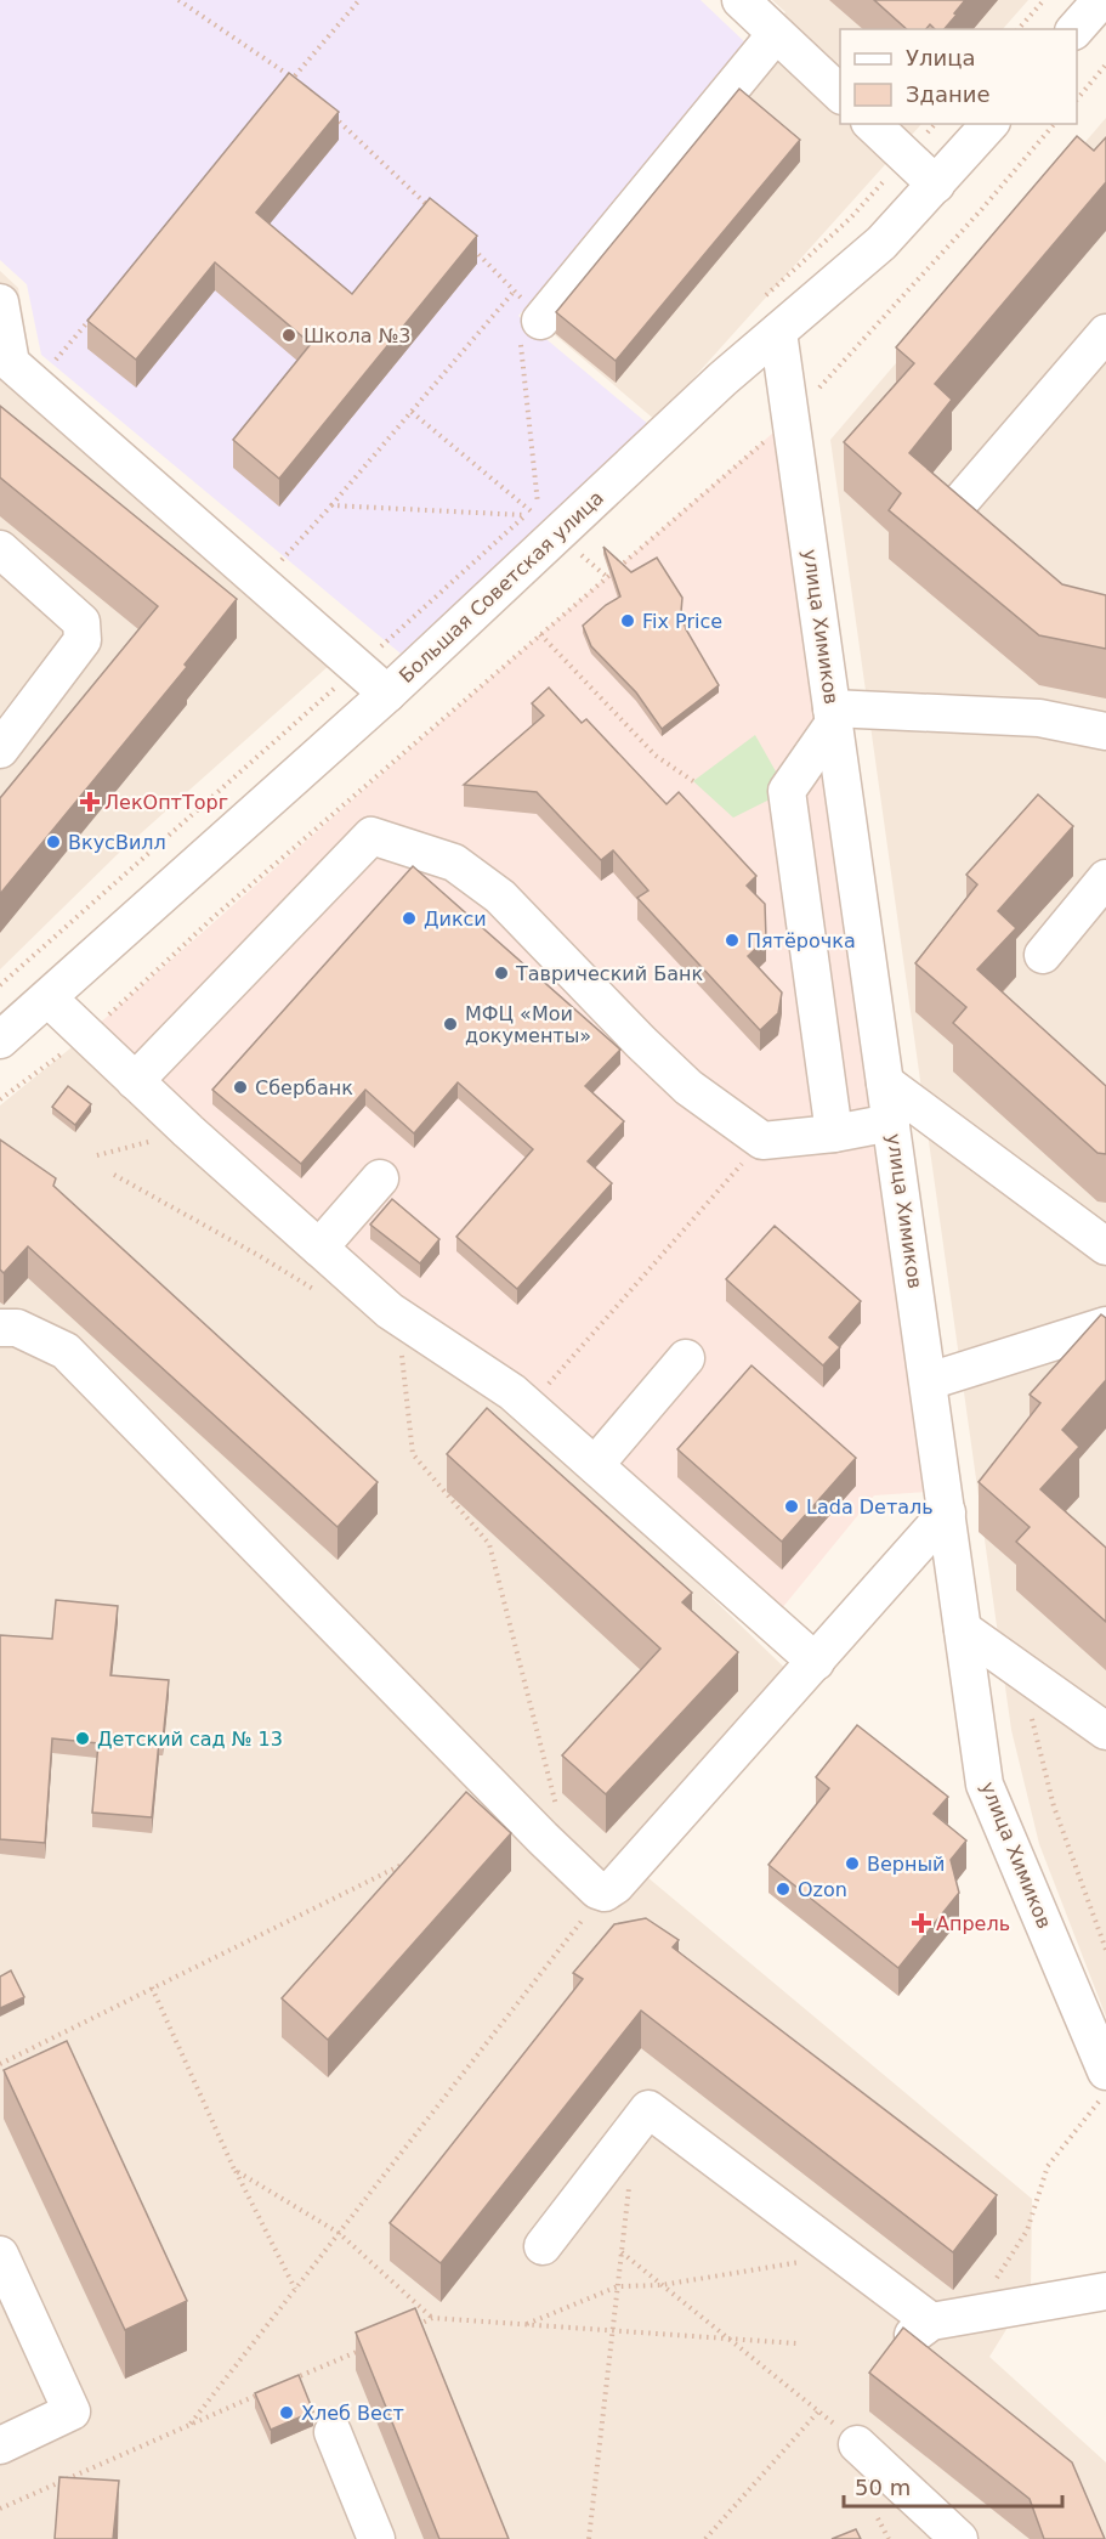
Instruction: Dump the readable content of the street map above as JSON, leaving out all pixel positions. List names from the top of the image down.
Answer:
{
  "streets": {
    "street": ["Большая Советская улица", "улица Химиков"]
  },
  "crossings": [
    ["Большая Советская улица", "улица Химиков"]
  ],
  "places": {
    "other": [
      "Школа №3",
      "Fix Price",
      "ВкусВилл",
      "Дикси",
      "Пятёрочка",
      "Таврический Банк",
      "МФЦ «Мои документы»",
      "Сбербанк",
      "Lada Dеталь",
      "Детский сад № 13",
      "Верный",
      "Ozon",
      "Хлеб Вест"
    ],
    "health": ["ЛекОптТорг", "Апрель"]
  },
  "legend": ["Улица", "Здание"],
  "scale_bar": "50 m"
}
